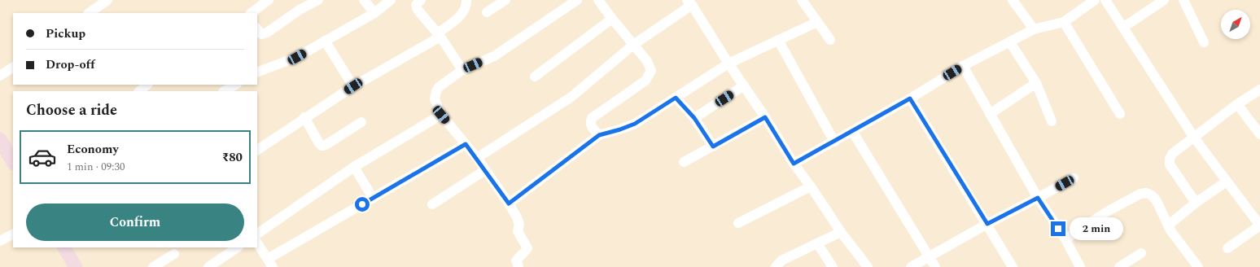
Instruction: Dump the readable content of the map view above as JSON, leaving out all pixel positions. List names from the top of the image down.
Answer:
{
  "north": "top right",
  "page": {
    "banner": ["Pickup", "Drop-off"],
    "heading": "Choose a ride",
    "list": [
      {
        "name": "Economy",
        "note": "1 min · 09:30",
        "value": "₹80"
      }
    ],
    "buttons": "Confirm",
    "bubble": "2 min"
  }
}
